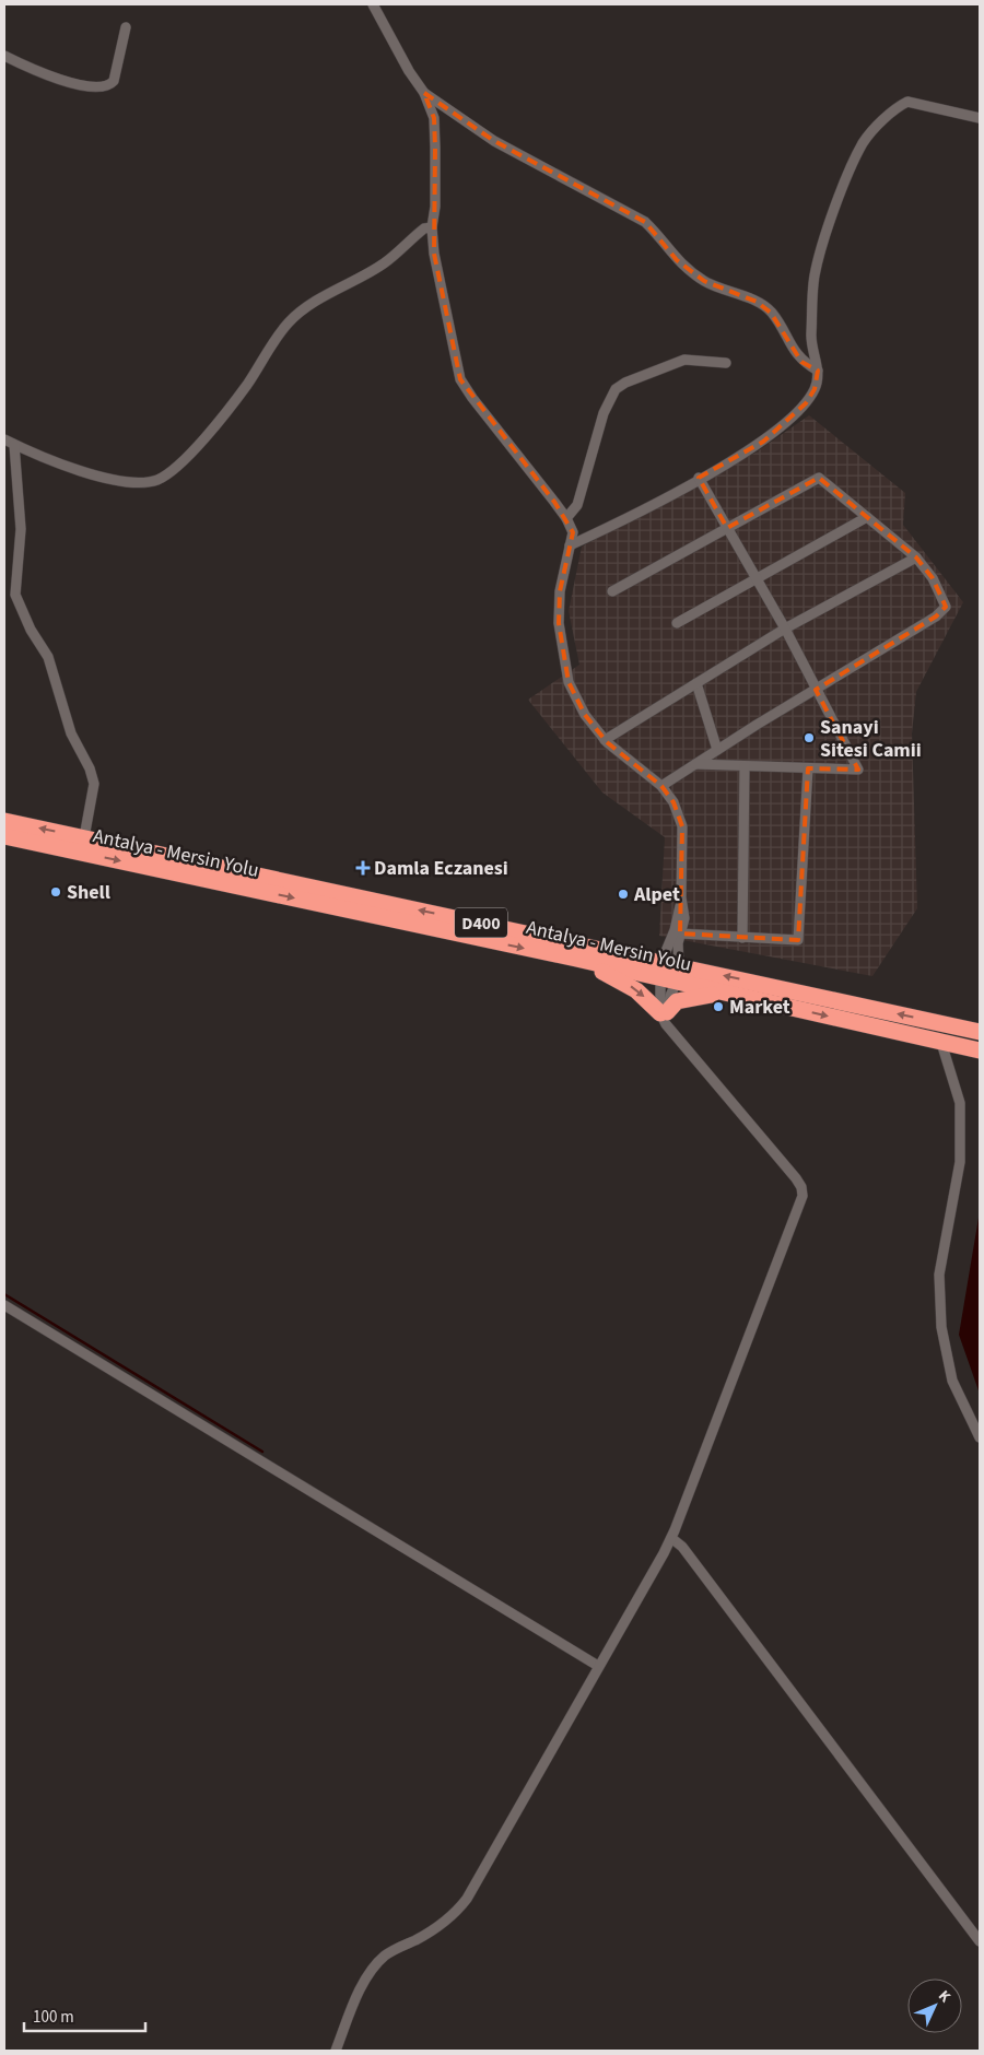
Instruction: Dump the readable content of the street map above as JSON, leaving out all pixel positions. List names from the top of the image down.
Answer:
{
  "streets": {
    "highway": ["Antalya - Mersin Yolu", "D400"]
  },
  "places": {
    "other": [
      "Sanayi Sitesi Camii",
      "Shell",
      "Alpet",
      "Market"
    ],
    "health": ["Damla Eczanesi"]
  },
  "scale_bar": "100 m",
  "north": "top right"
}
